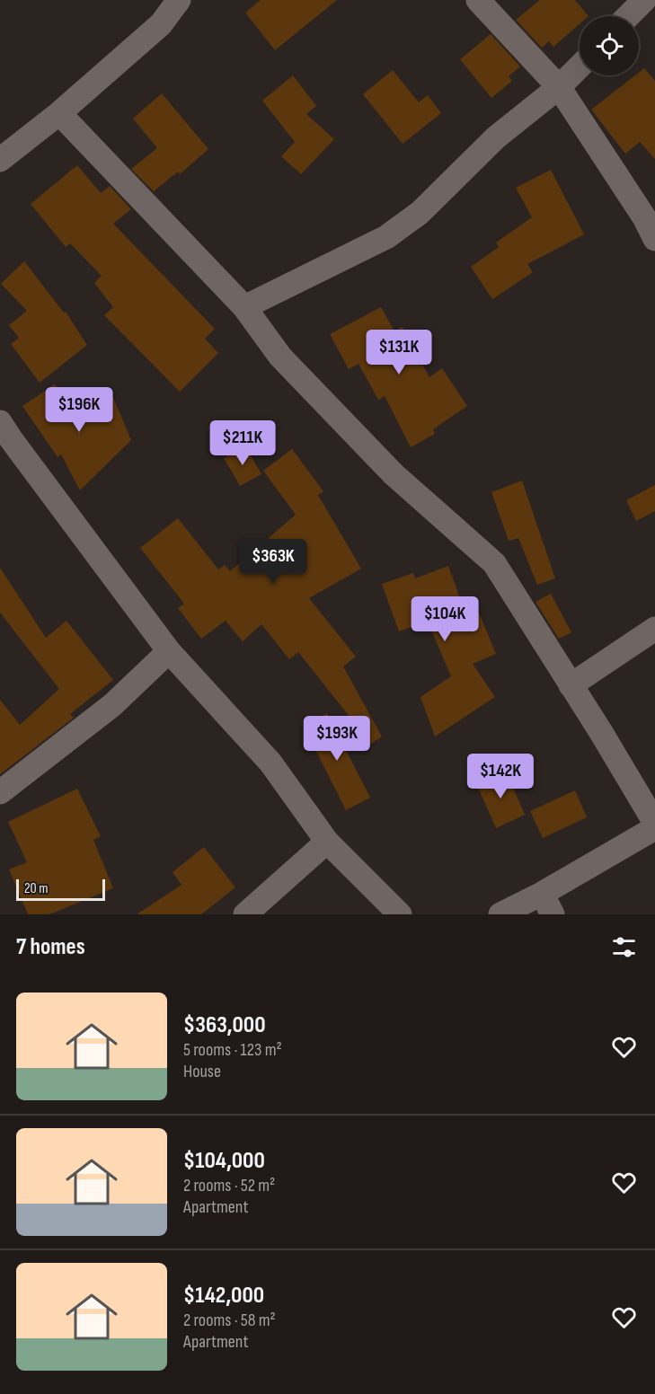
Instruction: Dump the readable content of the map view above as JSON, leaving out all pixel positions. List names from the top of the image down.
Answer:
{
  "scale_bar": "20 m",
  "page": {
    "price": [
      "$131K",
      "$196K",
      "$211K",
      "$363K",
      "$104K",
      "$193K",
      "$142K"
    ],
    "scale": "20 m",
    "heading": "7 homes",
    "list": [
      {
        "name": "$363,000",
        "note": "5 rooms · 123 m² · House"
      },
      {
        "name": "$104,000",
        "note": "2 rooms · 52 m² · Apartment"
      },
      {
        "name": "$142,000",
        "note": "2 rooms · 58 m² · Apartment"
      }
    ]
  }
}
